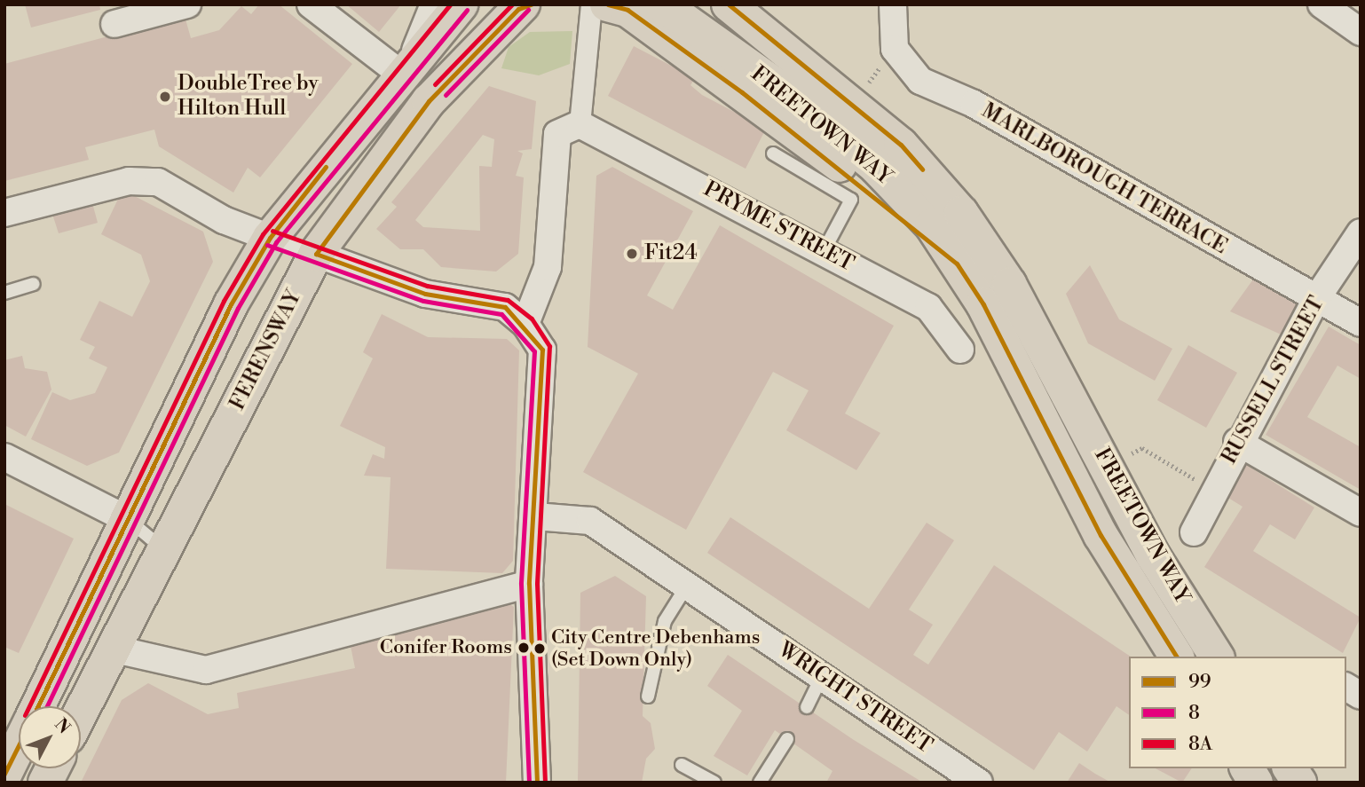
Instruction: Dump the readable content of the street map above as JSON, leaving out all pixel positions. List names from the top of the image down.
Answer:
{
  "streets": {
    "highway": ["FREETOWN WAY", "FERENSWAY"],
    "street": [
      "MARLBOROUGH TERRACE",
      "PRYME STREET",
      "RUSSELL STREET",
      "WRIGHT STREET"
    ]
  },
  "crossings": [
    ["MARLBOROUGH TERRACE", "RUSSELL STREET"]
  ],
  "places": [
    "DoubleTree by Hilton Hull",
    "Fit24",
    "Conifer Rooms",
    "City Centre Debenhams (Set Down Only)"
  ],
  "lines": ["transit line 99", "transit line 8A", "transit line 8"],
  "legend": ["99", "8", "8A"],
  "north": "top right"
}
